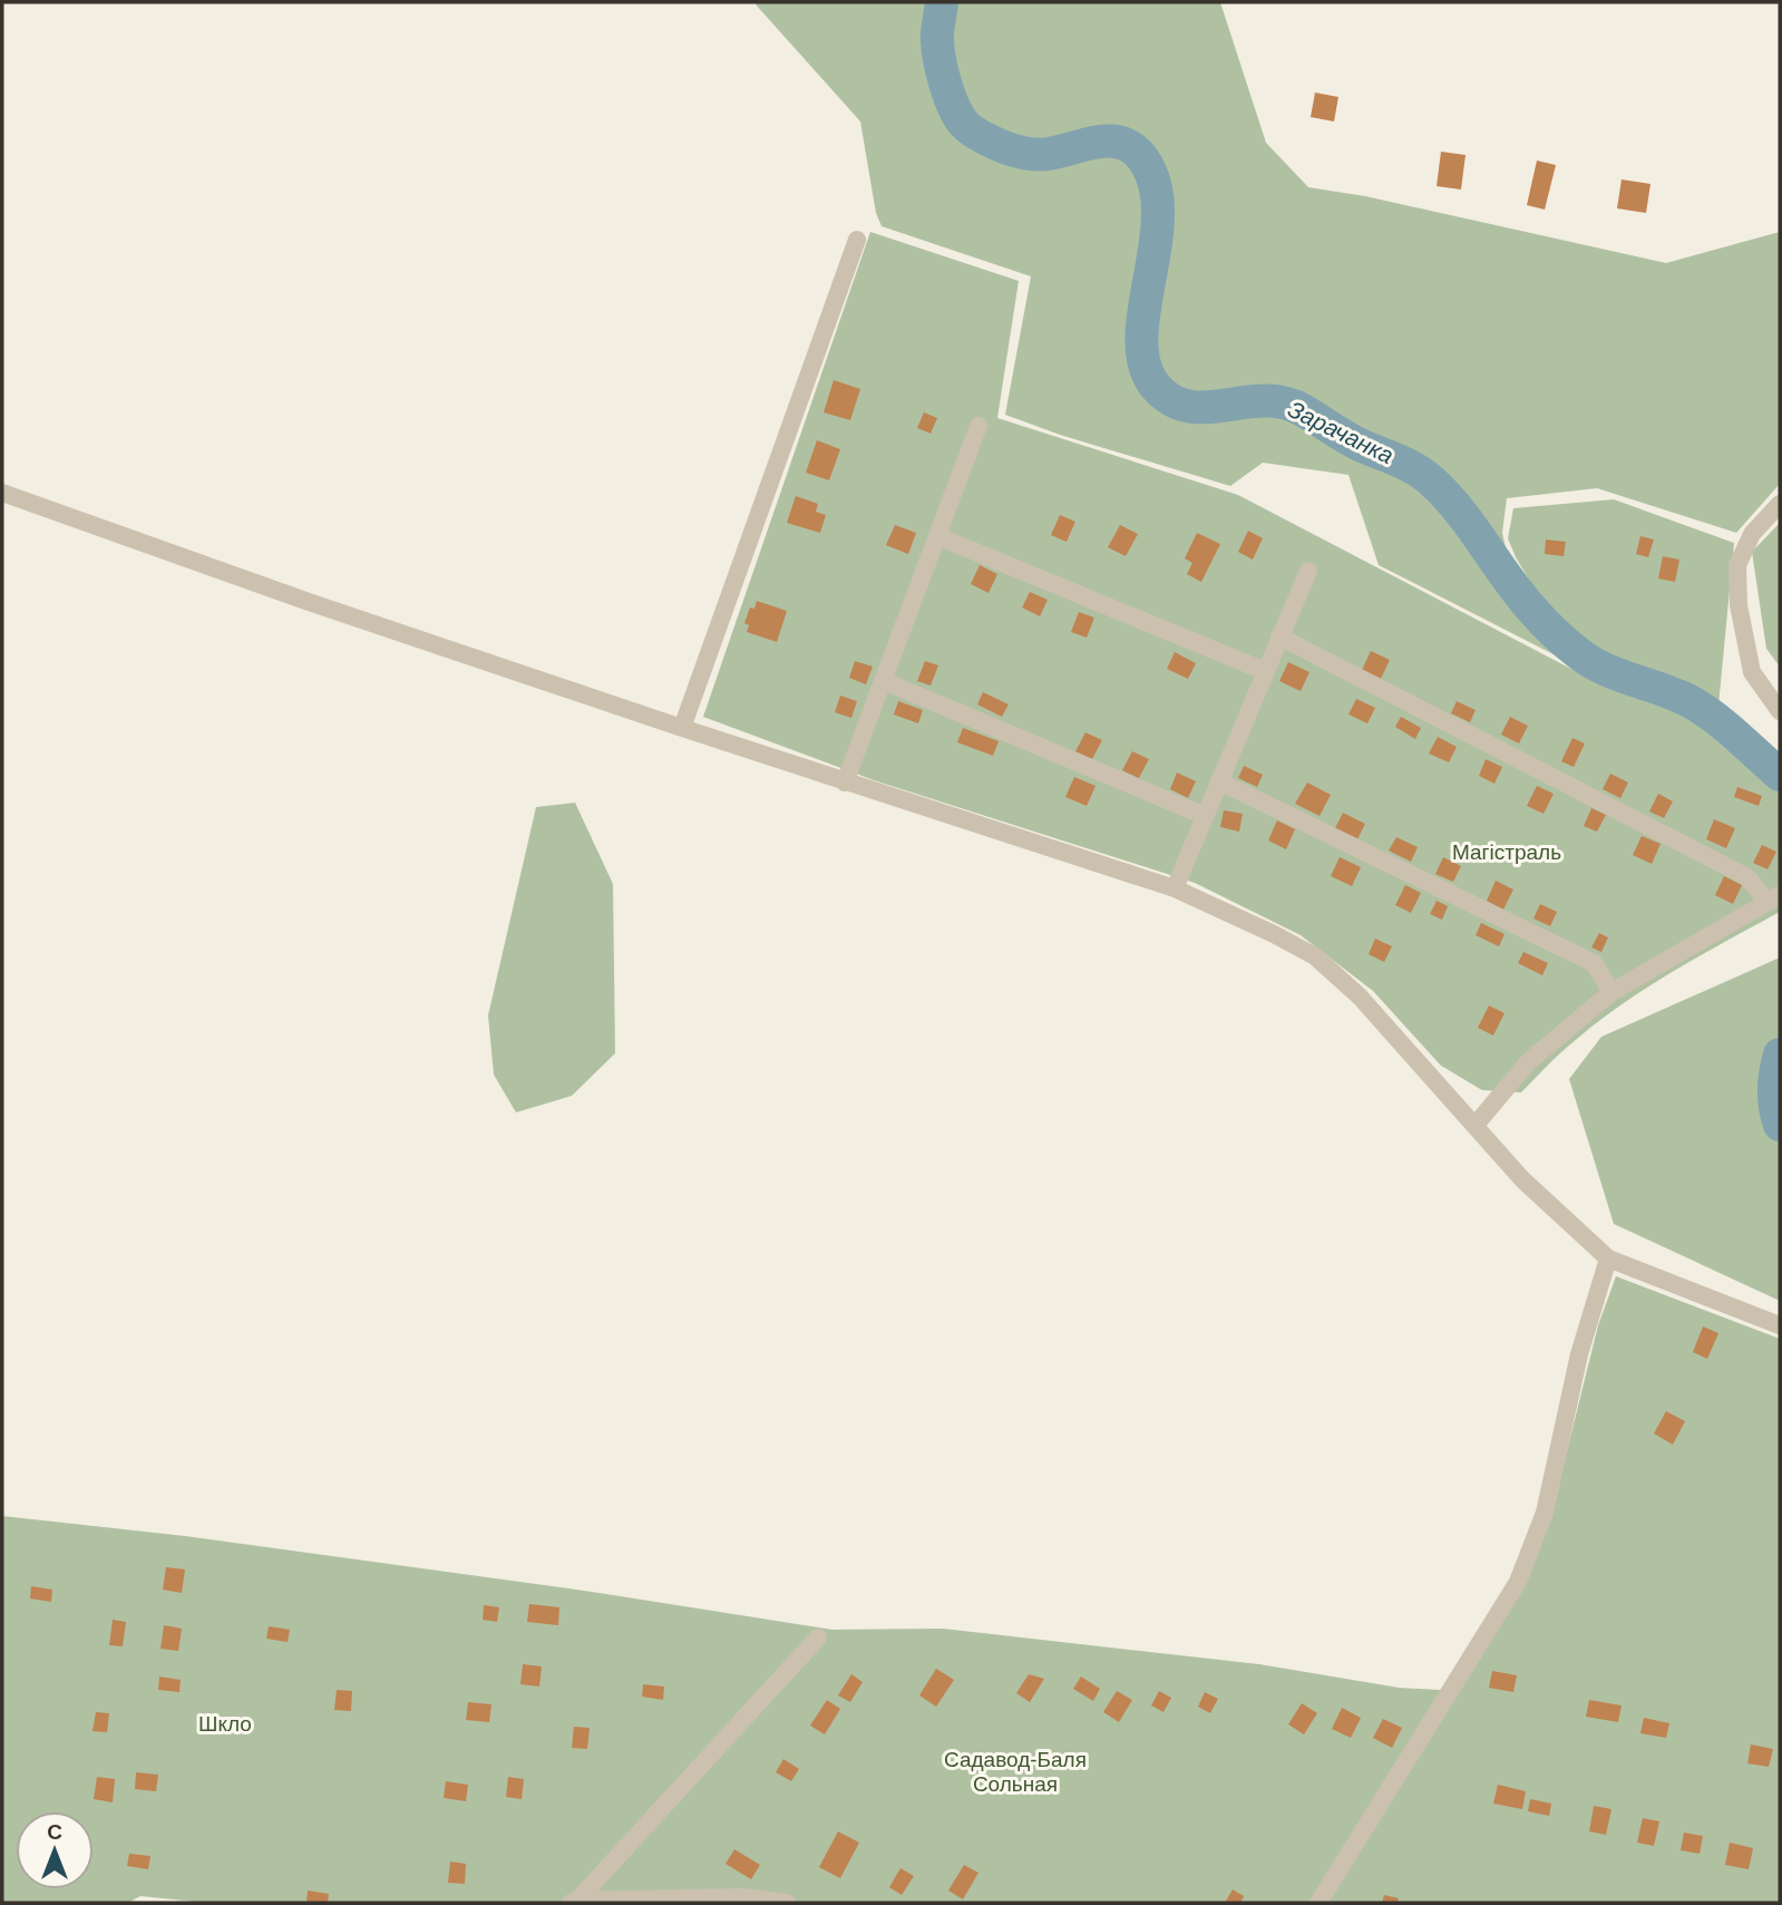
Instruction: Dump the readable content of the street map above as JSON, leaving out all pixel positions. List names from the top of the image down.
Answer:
{
  "water": ["Зарачанка"],
  "parks": ["Магістраль", "Шкло", "Садавод-Баля Сольная"],
  "north": "top"
}
